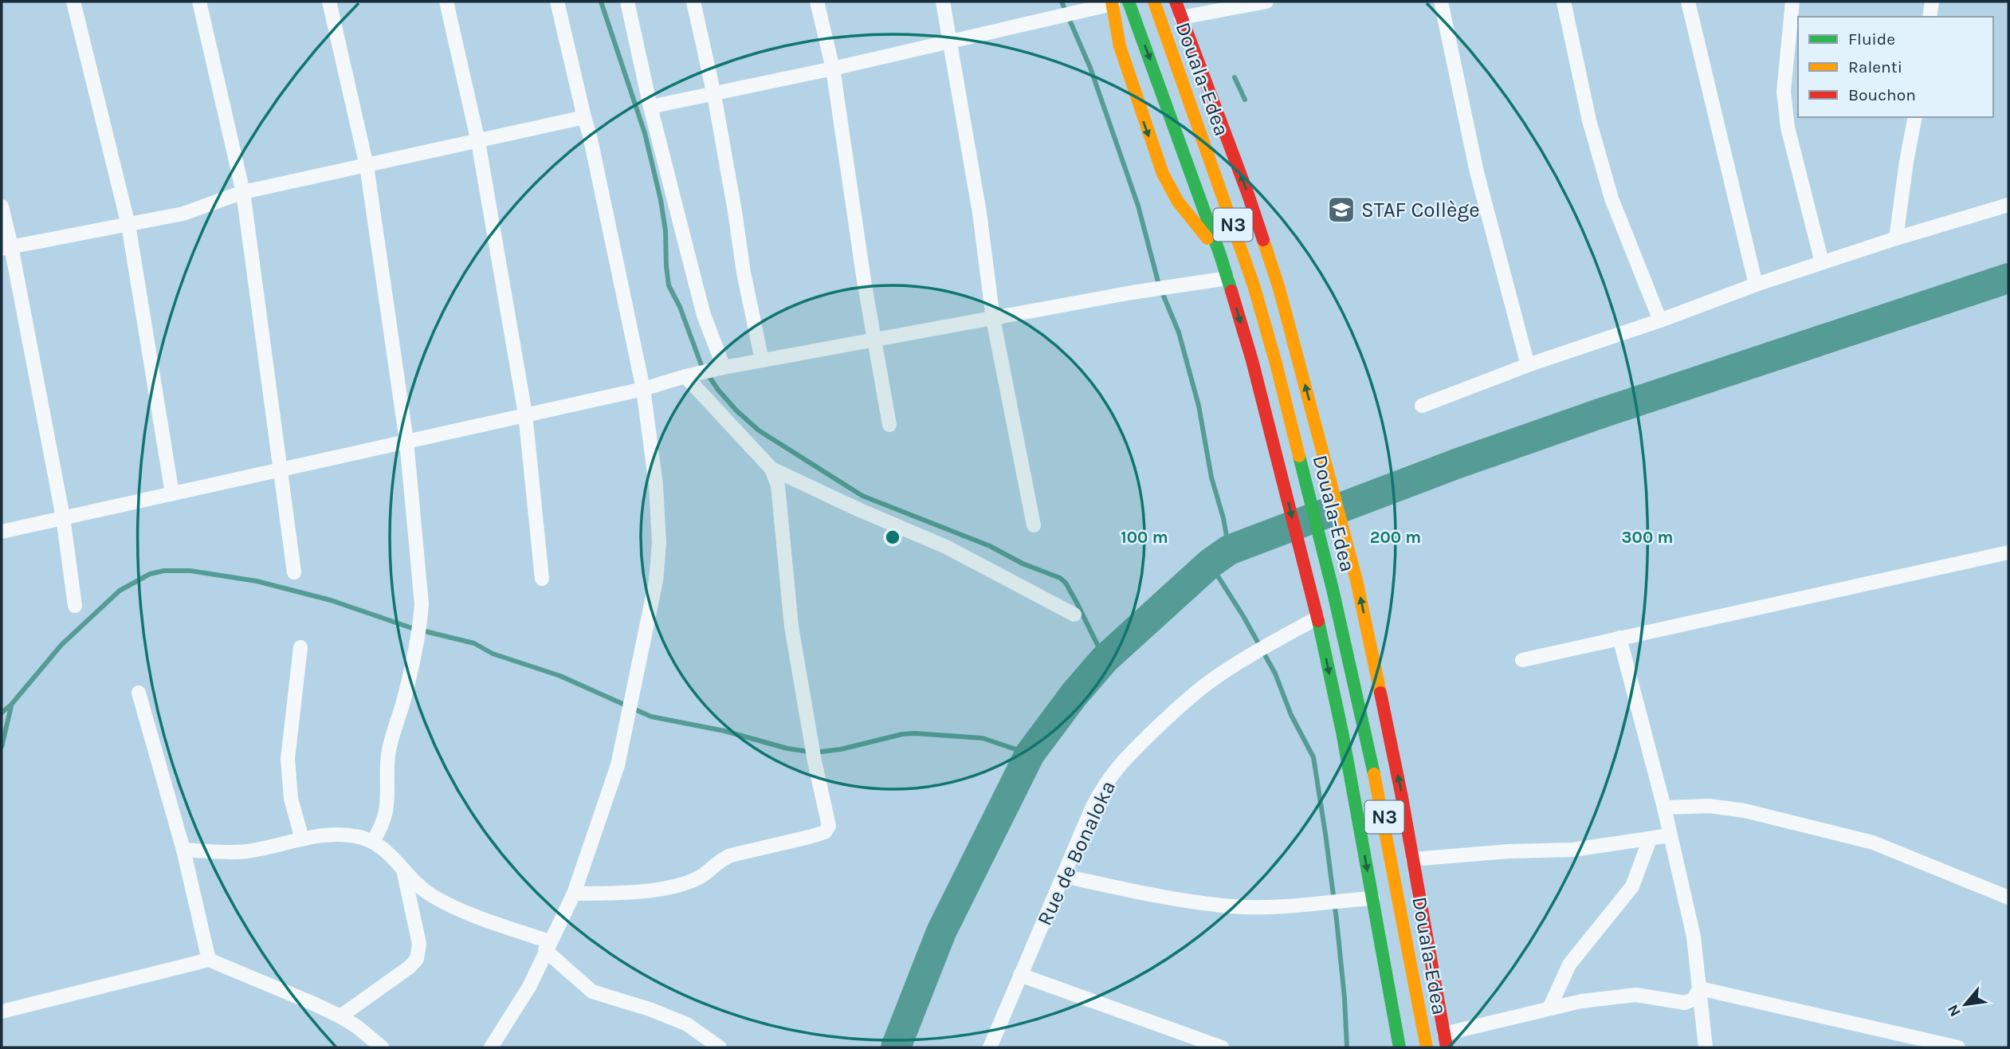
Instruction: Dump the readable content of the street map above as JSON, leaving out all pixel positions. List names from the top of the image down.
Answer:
{
  "streets": {
    "main road": ["Douala-Edea", "N3"],
    "street": ["Rue de Bonaloka"]
  },
  "places": {
    "school or university": ["STAF Collège"]
  },
  "legend": ["Fluide", "Ralenti", "Bouchon"],
  "north": "bottom left",
  "rings": ["100 m", "200 m", "300 m"]
}
